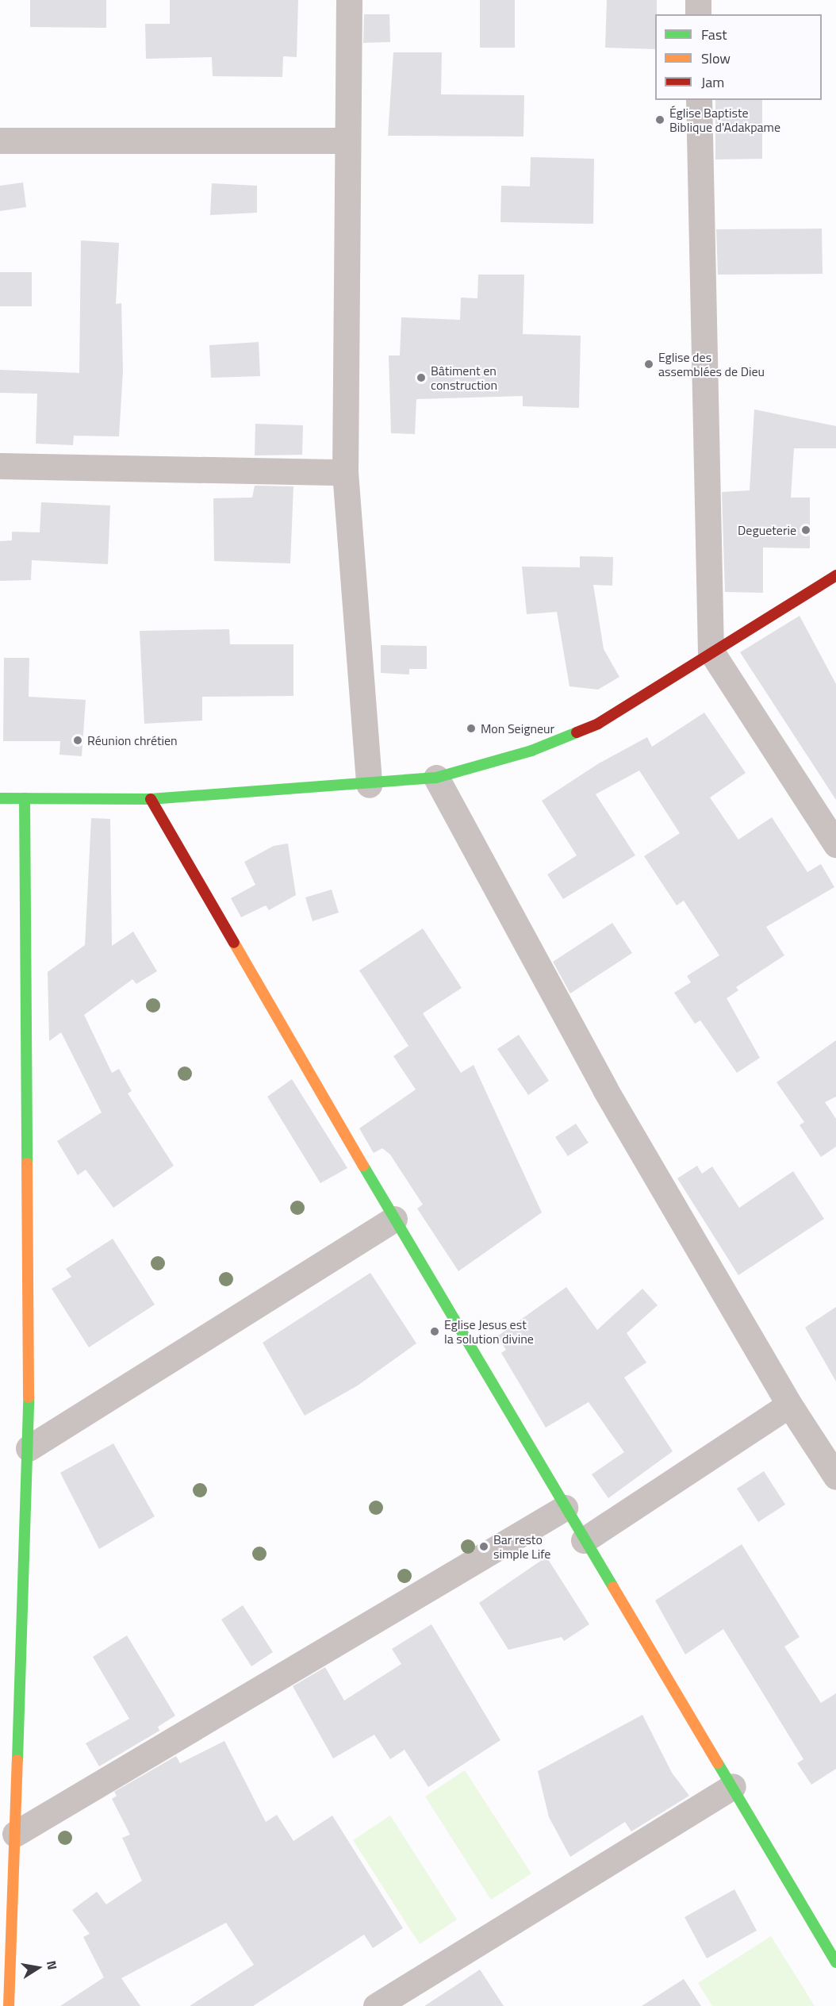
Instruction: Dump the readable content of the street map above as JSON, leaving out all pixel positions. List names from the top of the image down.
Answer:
{
  "places": [
    "Église Baptiste Biblique d'Adakpame",
    "Eglise des assemblées de Dieu",
    "Bâtiment en construction",
    "Degueterie",
    "Mon Seigneur",
    "Réunion chrétien",
    "Eglise Jesus est la solution divine",
    "Bar resto simple Life"
  ],
  "legend": ["Fast", "Slow", "Jam"],
  "north": "right"
}
